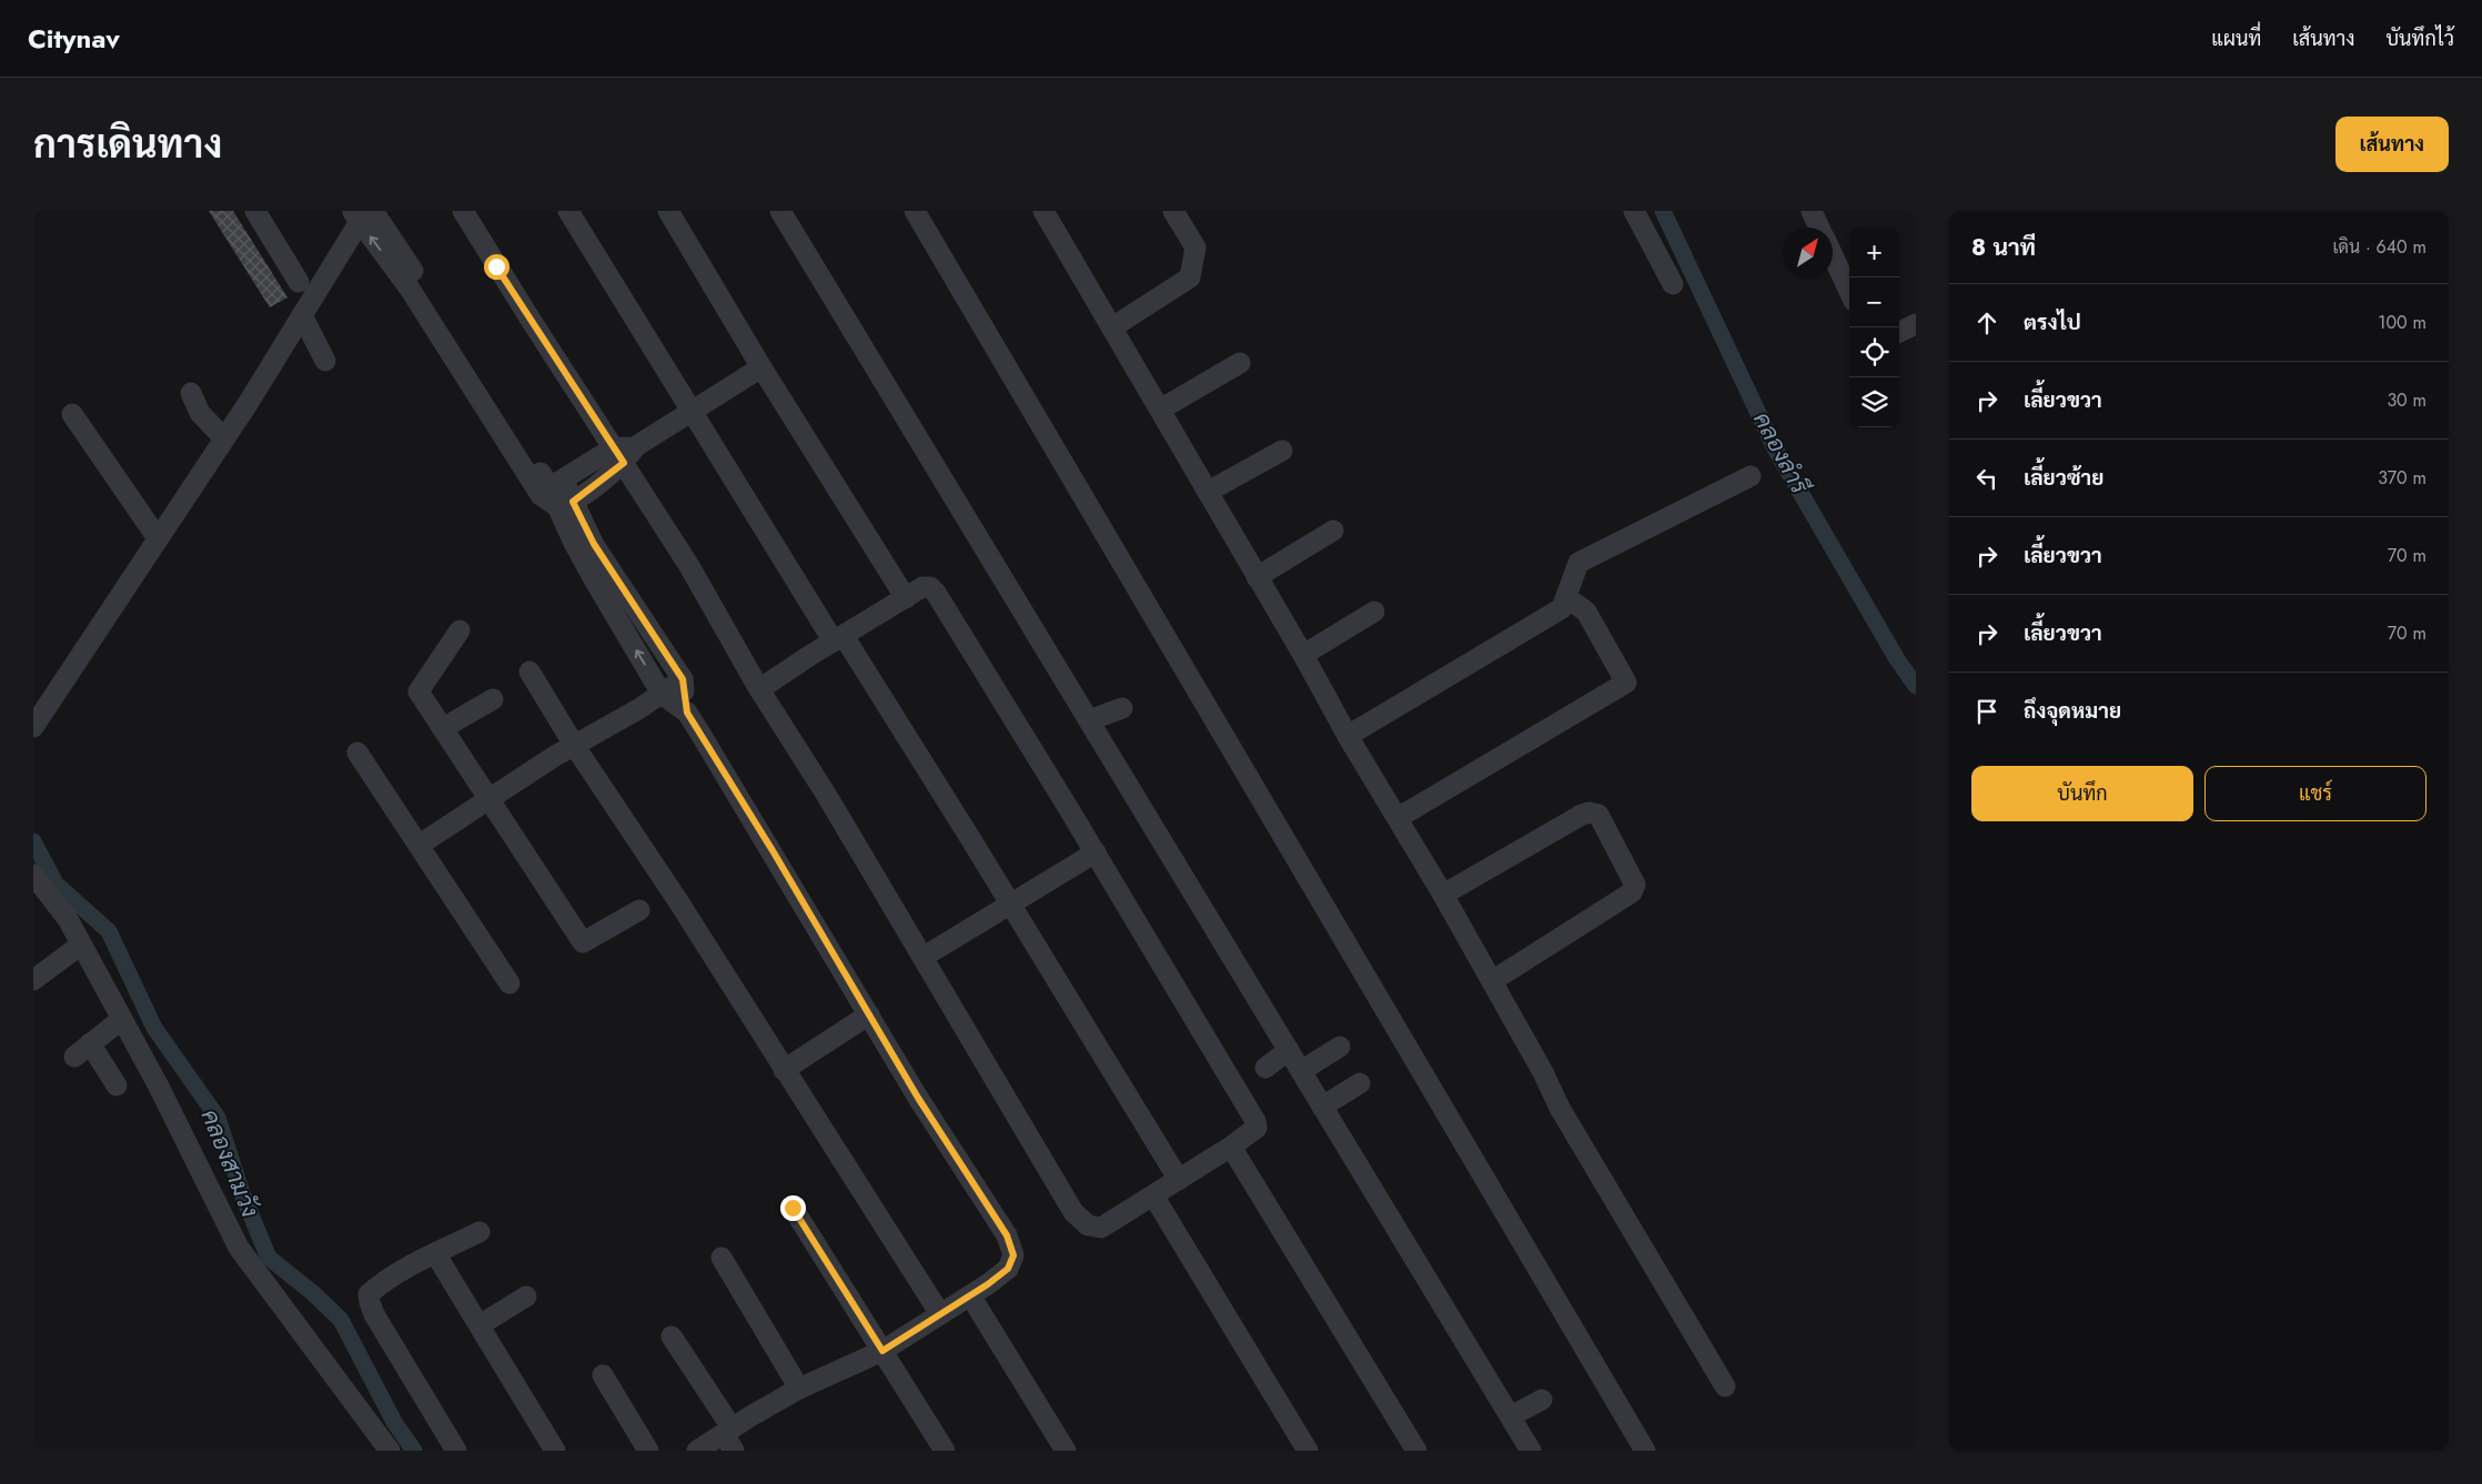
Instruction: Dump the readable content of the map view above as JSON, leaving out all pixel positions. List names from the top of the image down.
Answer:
{
  "water": ["คลองลำรี", "คลองสามวัง"],
  "north": "top right",
  "page": {
    "header": "Citynav",
    "nav": ["แผนที่", "เส้นทาง", "บันทึกไว้"],
    "title": "การเดินทาง",
    "buttons": [
      "เส้นทาง",
      ["บันทึก", "แชร์"]
    ],
    "heading": ["8 นาที", "เดิน · 640 m"],
    "map_buttons": ["+", "−"],
    "list": [
      ["ตรงไป", "100 m"],
      ["เลี้ยวขวา", "30 m"],
      ["เลี้ยวซ้าย", "370 m"],
      ["เลี้ยวขวา", "70 m"],
      ["เลี้ยวขวา", "70 m"],
      "ถึงจุดหมาย"
    ]
  }
}
